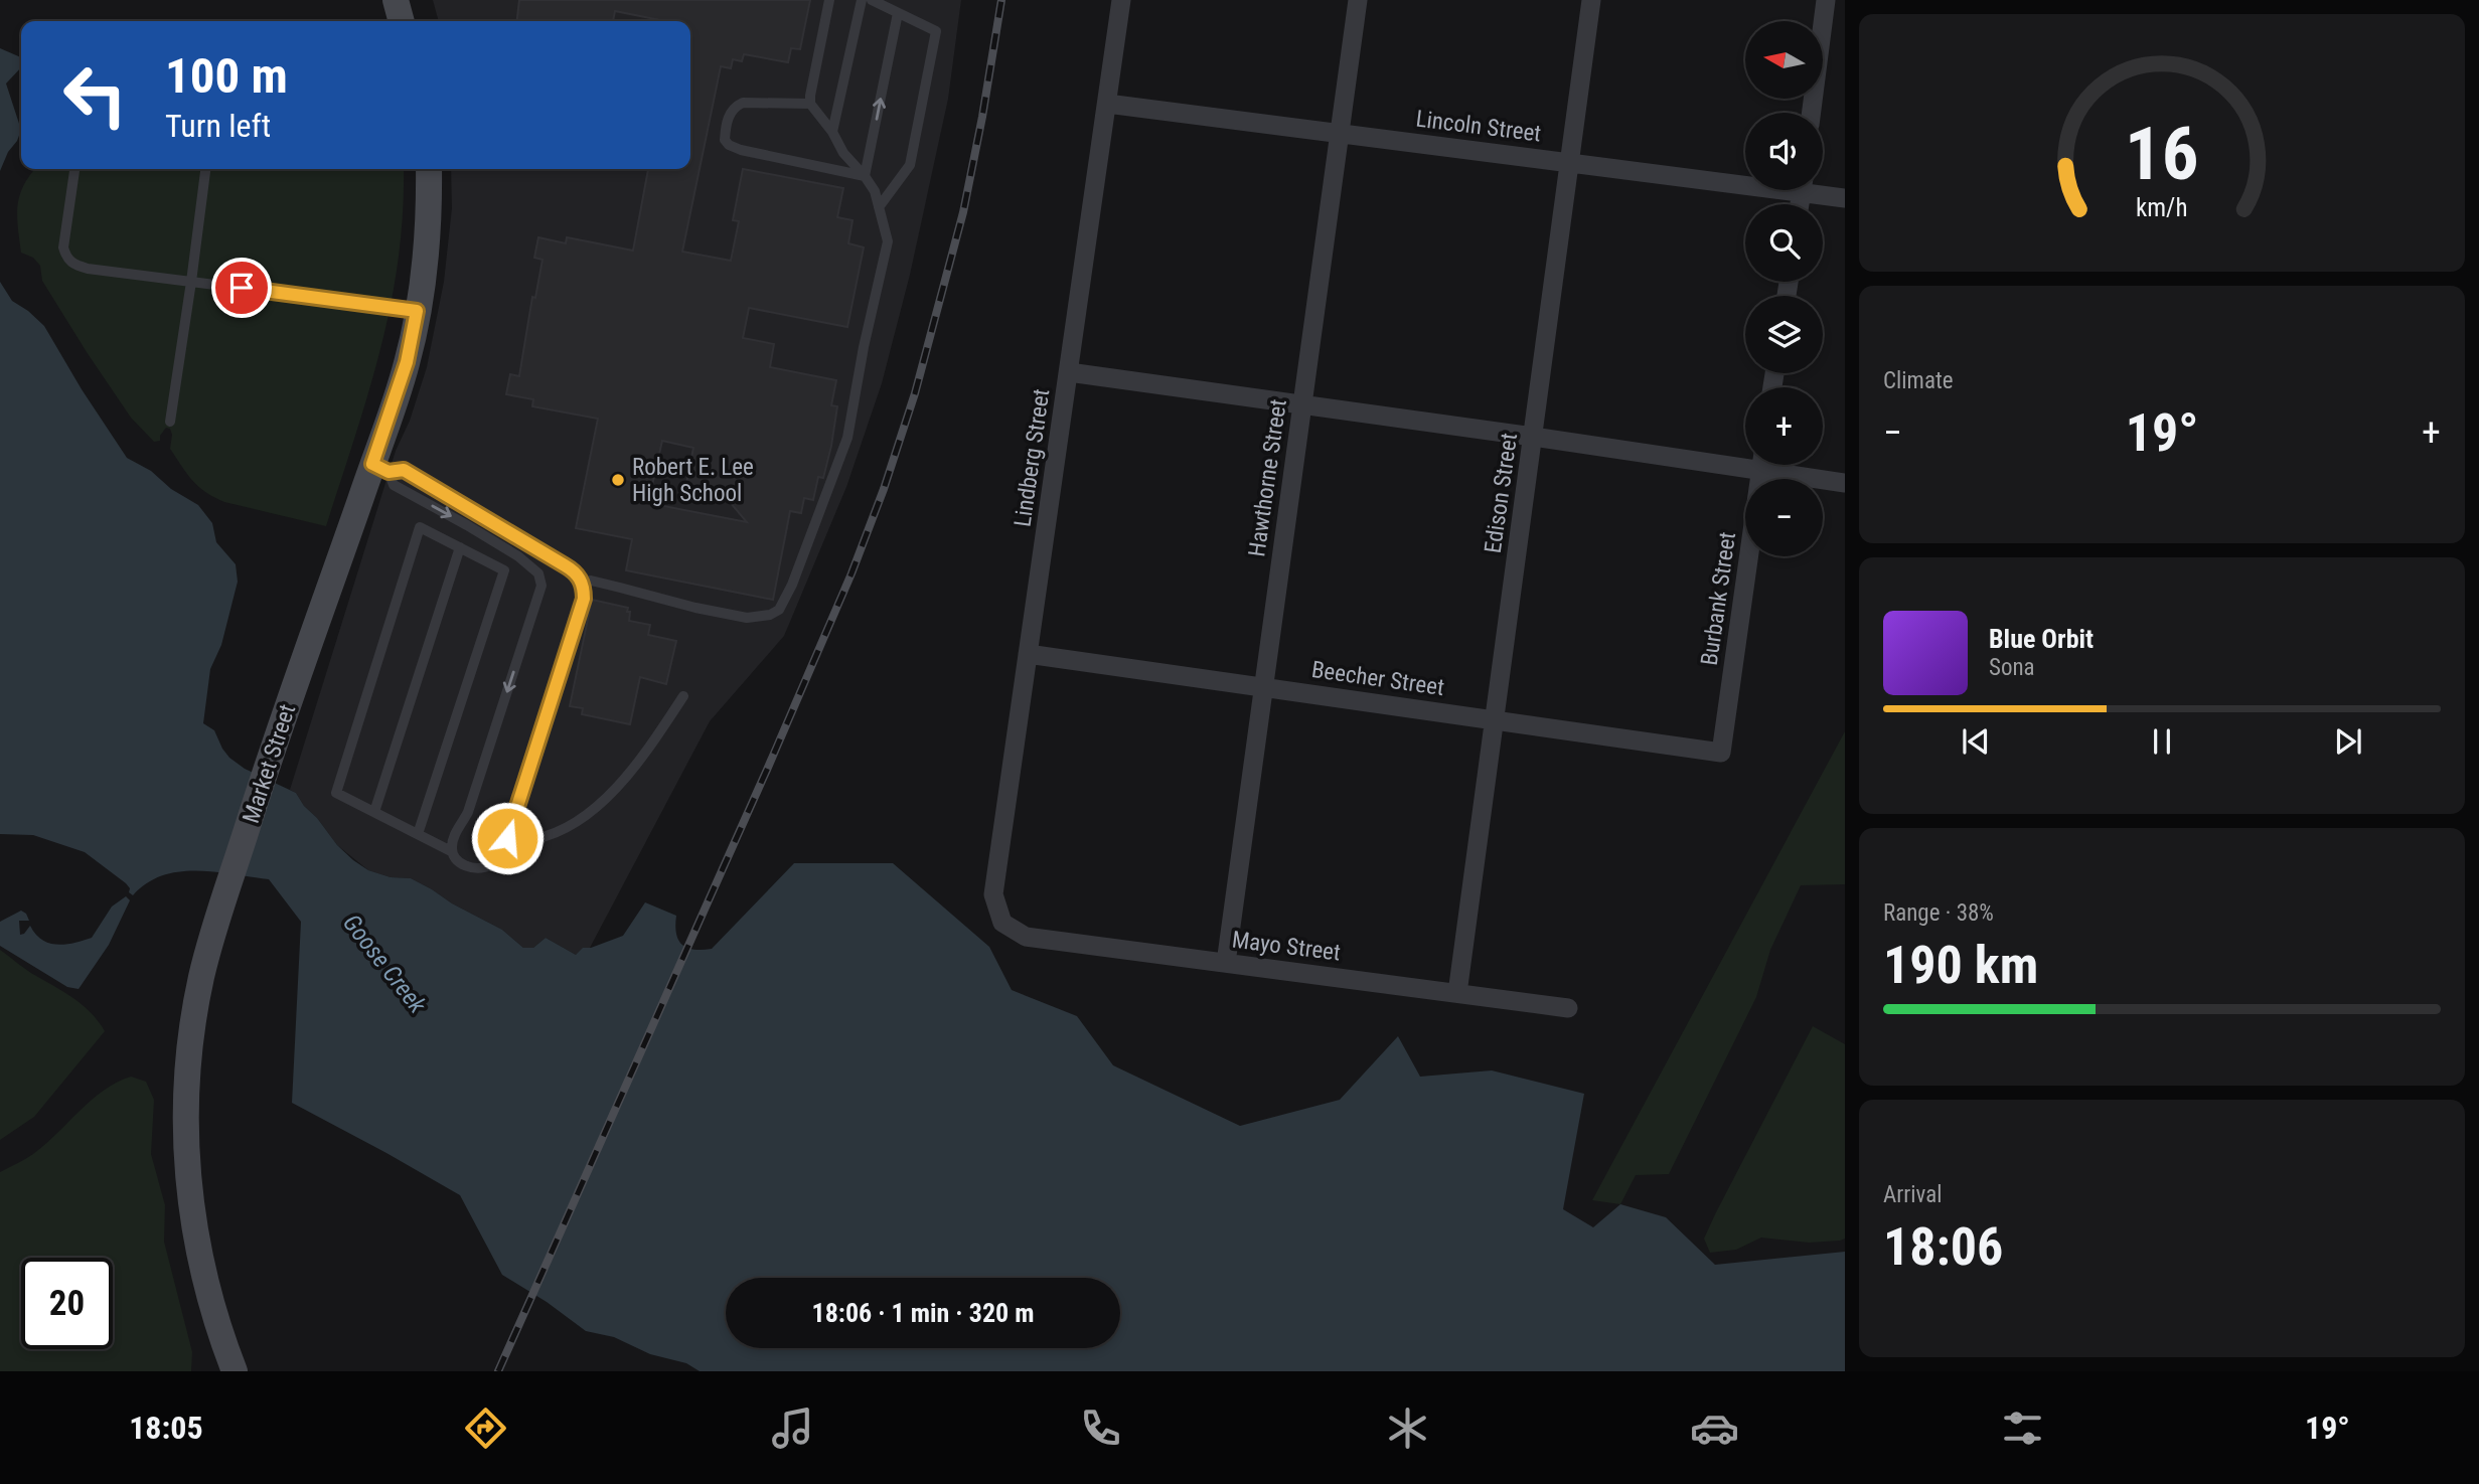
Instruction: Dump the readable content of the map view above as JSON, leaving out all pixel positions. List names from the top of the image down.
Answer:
{
  "streets": {
    "main road": ["Market Street"],
    "street": [
      "Lincoln Street",
      "Lindberg Street",
      "Hawthorne Street",
      "Edison Street",
      "Burbank Street",
      "Beecher Street",
      "Mayo Street"
    ]
  },
  "crossings": [
    ["Lincoln Street", "Lindberg Street"],
    ["Lincoln Street", "Hawthorne Street"],
    ["Lincoln Street", "Edison Street"],
    ["Lindberg Street", "Beecher Street"],
    ["Lindberg Street", "Mayo Street"],
    ["Hawthorne Street", "Beecher Street"],
    ["Hawthorne Street", "Mayo Street"],
    ["Edison Street", "Beecher Street"],
    ["Edison Street", "Mayo Street"],
    ["Burbank Street", "Beecher Street"]
  ],
  "water": ["Goose Creek"],
  "places": ["Robert E. Lee High School"],
  "north": "left",
  "page": {
    "map_buttons": ["+", "−"],
    "turn": ["100 m", "Turn left"],
    "tile": [
      "Climate",
      ["Range · 38%", "190 km"],
      ["Arrival", "18:06"]
    ],
    "heat": ["−", "19°", "+"],
    "song": ["Blue Orbit", "Sona"],
    "limit": "20",
    "trip": "18:06 · 1 min · 320 m",
    "tabs": ["18:05", "19°"],
    "gauge": ["16", "km/h"]
  }
}
